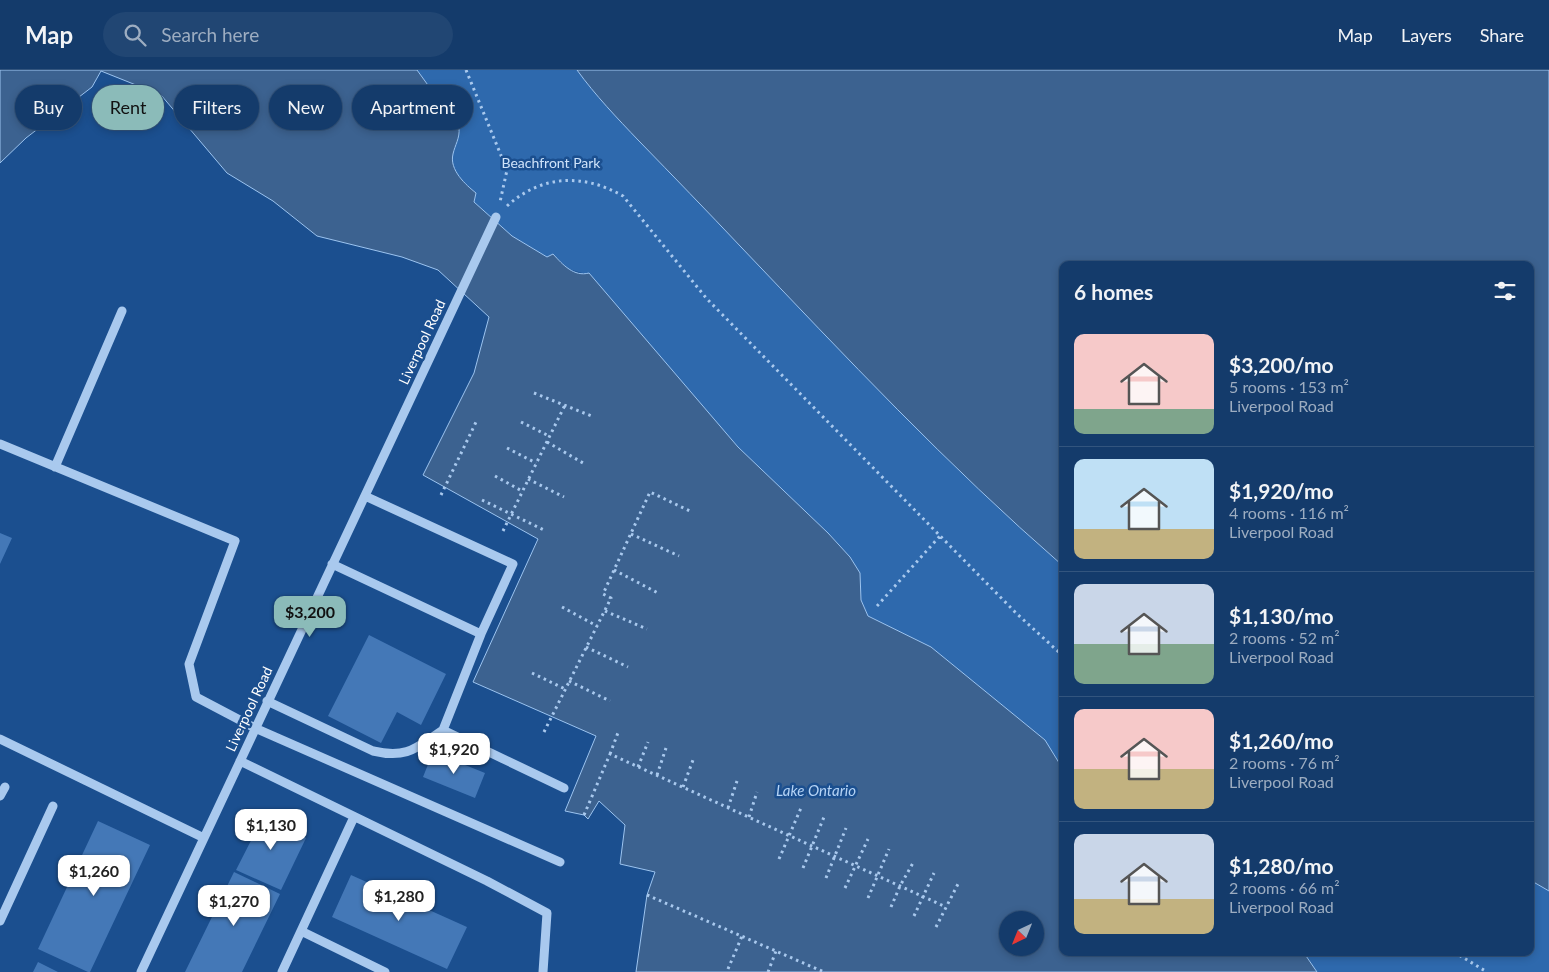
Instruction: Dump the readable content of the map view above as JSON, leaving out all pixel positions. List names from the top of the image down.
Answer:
{
  "streets": {
    "street": ["Liverpool Road"]
  },
  "water": ["Lake Ontario"],
  "parks": ["Beachfront Park"],
  "north": "bottom left",
  "page": {
    "header": "Map",
    "search": "Search here",
    "nav": ["Map", "Layers", "Share"],
    "chip": [
      "Buy",
      "Rent",
      "Filters",
      "New",
      "Apartment"
    ],
    "heading": "6 homes",
    "list": [
      {
        "name": "$3,200/mo",
        "note": "5 rooms · 153 m² · Liverpool Road"
      },
      {
        "name": "$1,920/mo",
        "note": "4 rooms · 116 m² · Liverpool Road"
      },
      {
        "name": "$1,130/mo",
        "note": "2 rooms · 52 m² · Liverpool Road"
      },
      {
        "name": "$1,260/mo",
        "note": "2 rooms · 76 m² · Liverpool Road"
      },
      {
        "name": "$1,280/mo",
        "note": "2 rooms · 66 m² · Liverpool Road"
      }
    ],
    "price": [
      "$3,200",
      "$1,920",
      "$1,130",
      "$1,260",
      "$1,280",
      "$1,270"
    ]
  }
}
